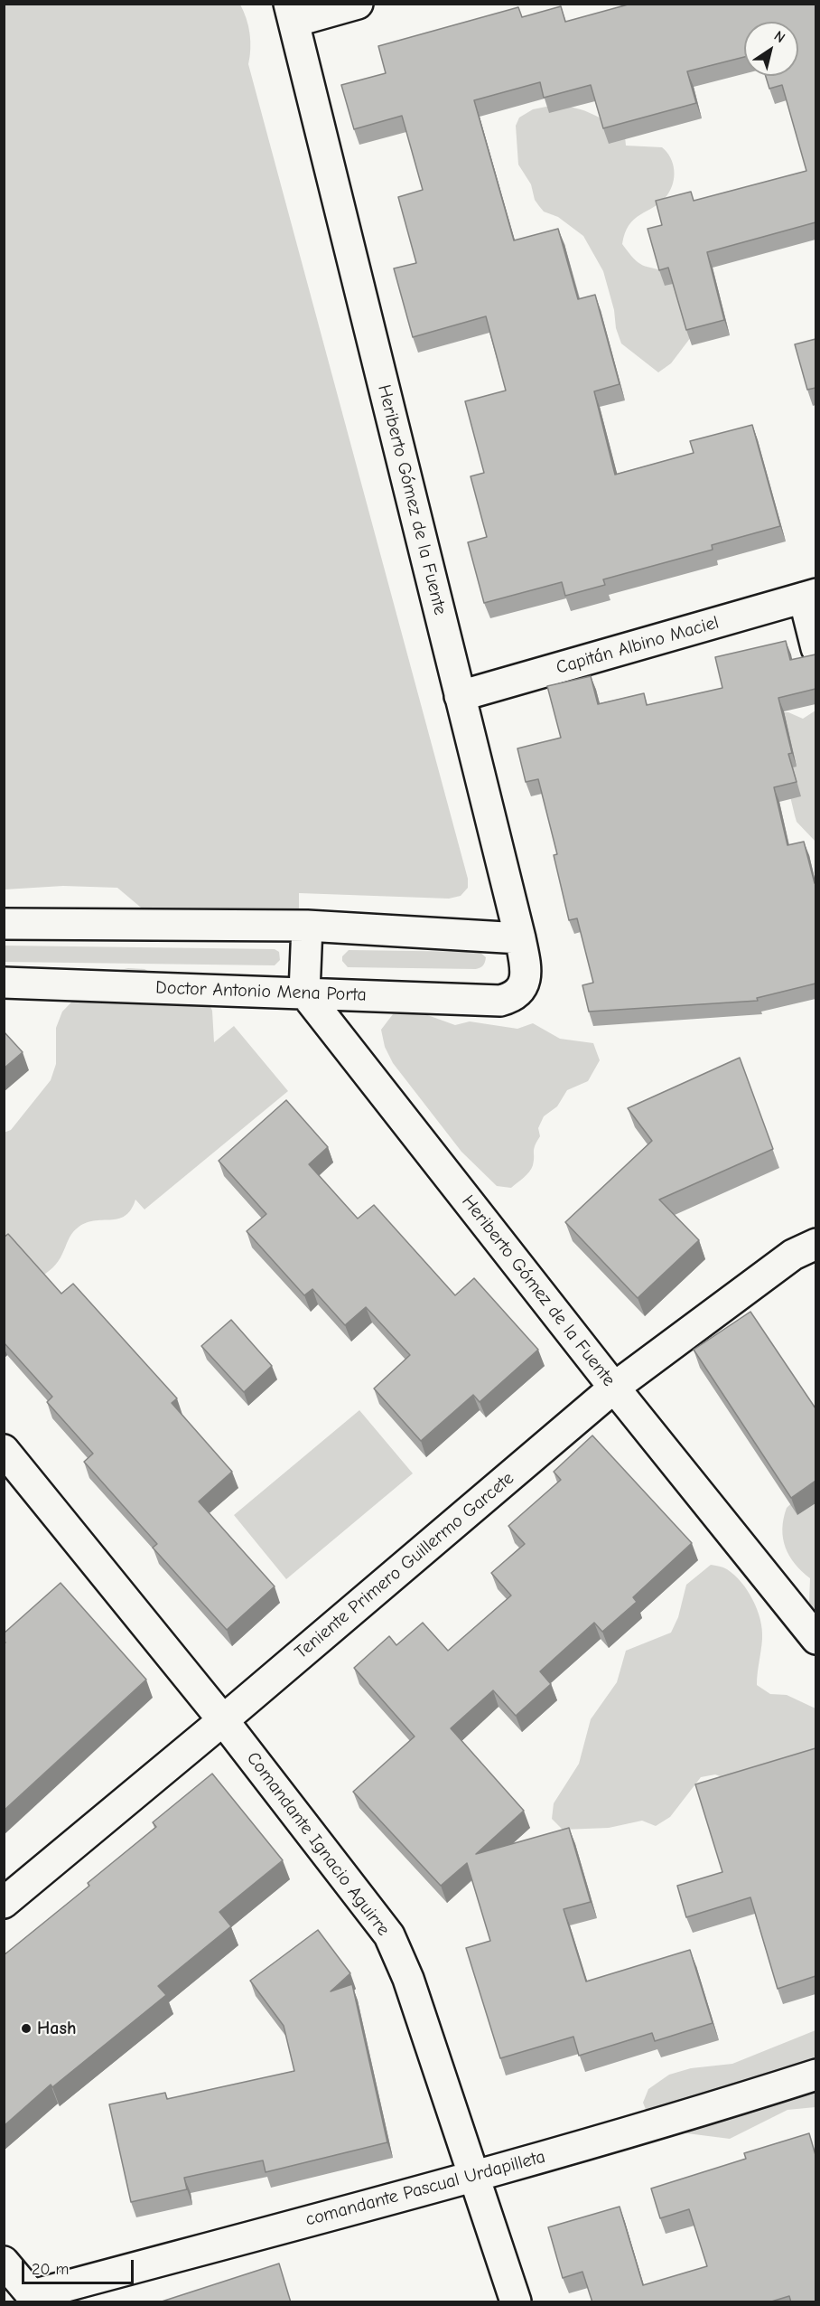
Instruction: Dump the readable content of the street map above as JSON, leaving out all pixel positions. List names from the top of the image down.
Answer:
{
  "streets": {
    "street": [
      "Heriberto Gómez de la Fuente",
      "Capitán Albino Maciel",
      "Doctor Antonio Mena Porta",
      "Teniente Primero Guillermo Garcete",
      "Comandante Ignacio Aguirre",
      "comandante Pascual Urdapilleta"
    ]
  },
  "crossings": [
    ["Heriberto Gómez de la Fuente", "Capitán Albino Maciel"],
    ["Heriberto Gómez de la Fuente", "Doctor Antonio Mena Porta"],
    ["Heriberto Gómez de la Fuente", "Teniente Primero Guillermo Garcete"],
    ["Teniente Primero Guillermo Garcete", "Comandante Ignacio Aguirre"],
    ["Comandante Ignacio Aguirre", "comandante Pascual Urdapilleta"]
  ],
  "places": ["Hash"],
  "scale_bar": "20 m",
  "north": "top right"
}
